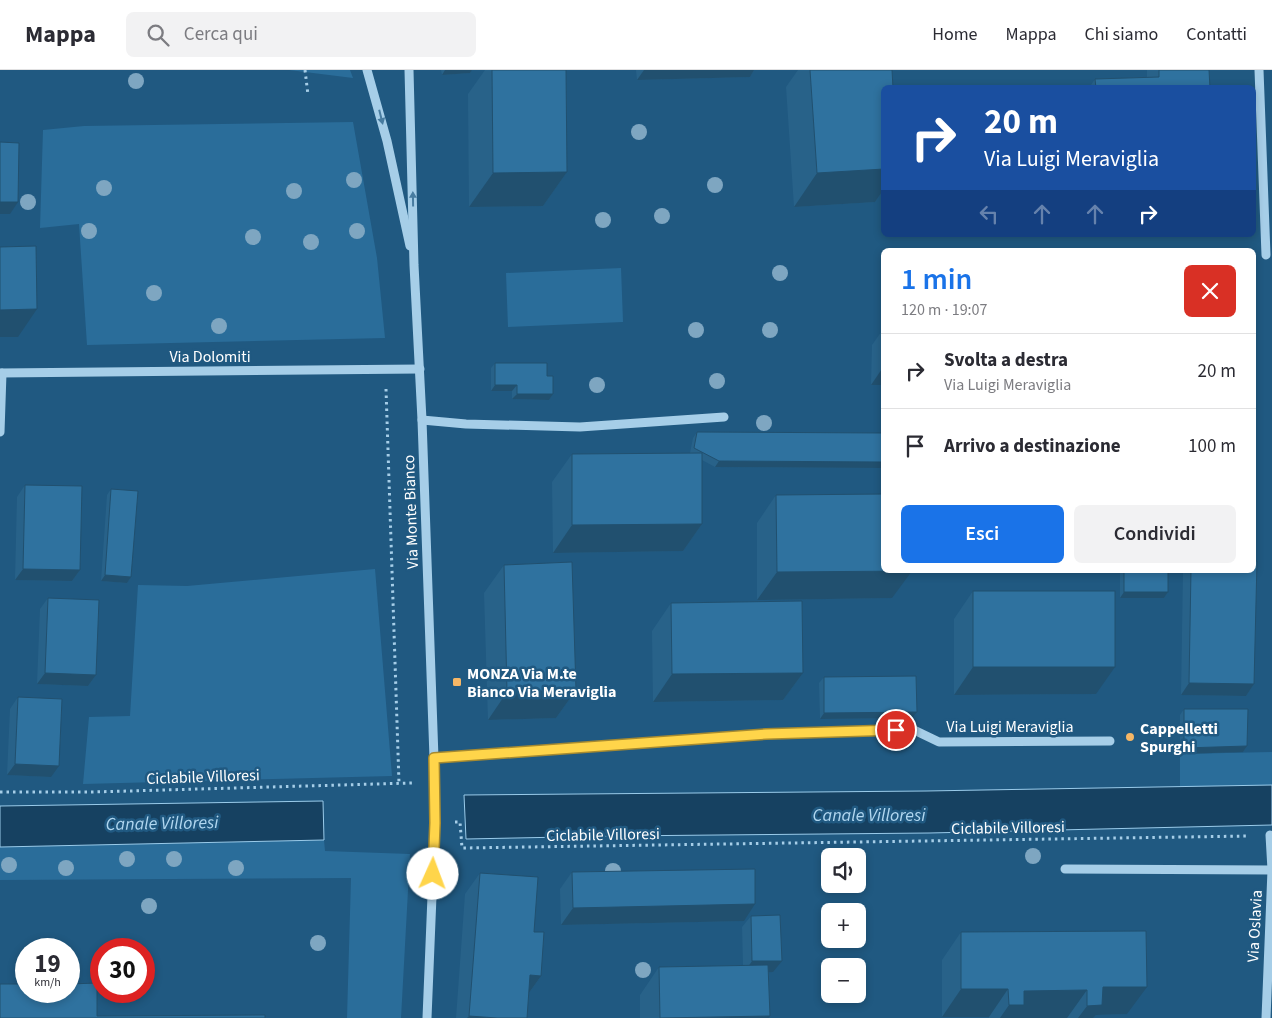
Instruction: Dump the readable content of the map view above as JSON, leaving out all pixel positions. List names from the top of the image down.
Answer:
{
  "streets": {
    "street": [
      "Via Dolomiti",
      "Via Monte Bianco",
      "Via Luigi Meraviglia",
      "Via Oslavia"
    ],
    "path": ["Ciclabile Villoresi"]
  },
  "crossings": [
    ["Via Dolomiti", "Via Monte Bianco"],
    ["Via Monte Bianco", "Via Luigi Meraviglia"],
    ["Via Monte Bianco", "Ciclabile Villoresi"],
    ["Ciclabile Villoresi", "Via Oslavia"]
  ],
  "water": ["Canale Villoresi"],
  "places": {
    "transit": ["MONZA Via M.te Bianco Via Meraviglia"],
    "other": ["Cappelletti Spurghi"]
  },
  "page": {
    "header": "Mappa",
    "search": "Cerca qui",
    "nav": [
      "Home",
      "Mappa",
      "Chi siamo",
      "Contatti"
    ],
    "turn": ["20 m", "Via Luigi Meraviglia"],
    "heading": ["1 min", "120 m · 19:07"],
    "list": [
      {
        "name": "Svolta a destra",
        "note": "Via Luigi Meraviglia",
        "value": "20 m"
      },
      {
        "name": "Arrivo a destinazione",
        "value": "100 m"
      }
    ],
    "buttons": ["Esci", "Condividi"],
    "map_buttons": ["+", "−"],
    "speed": "19 km/h",
    "limit": "30"
  }
}
